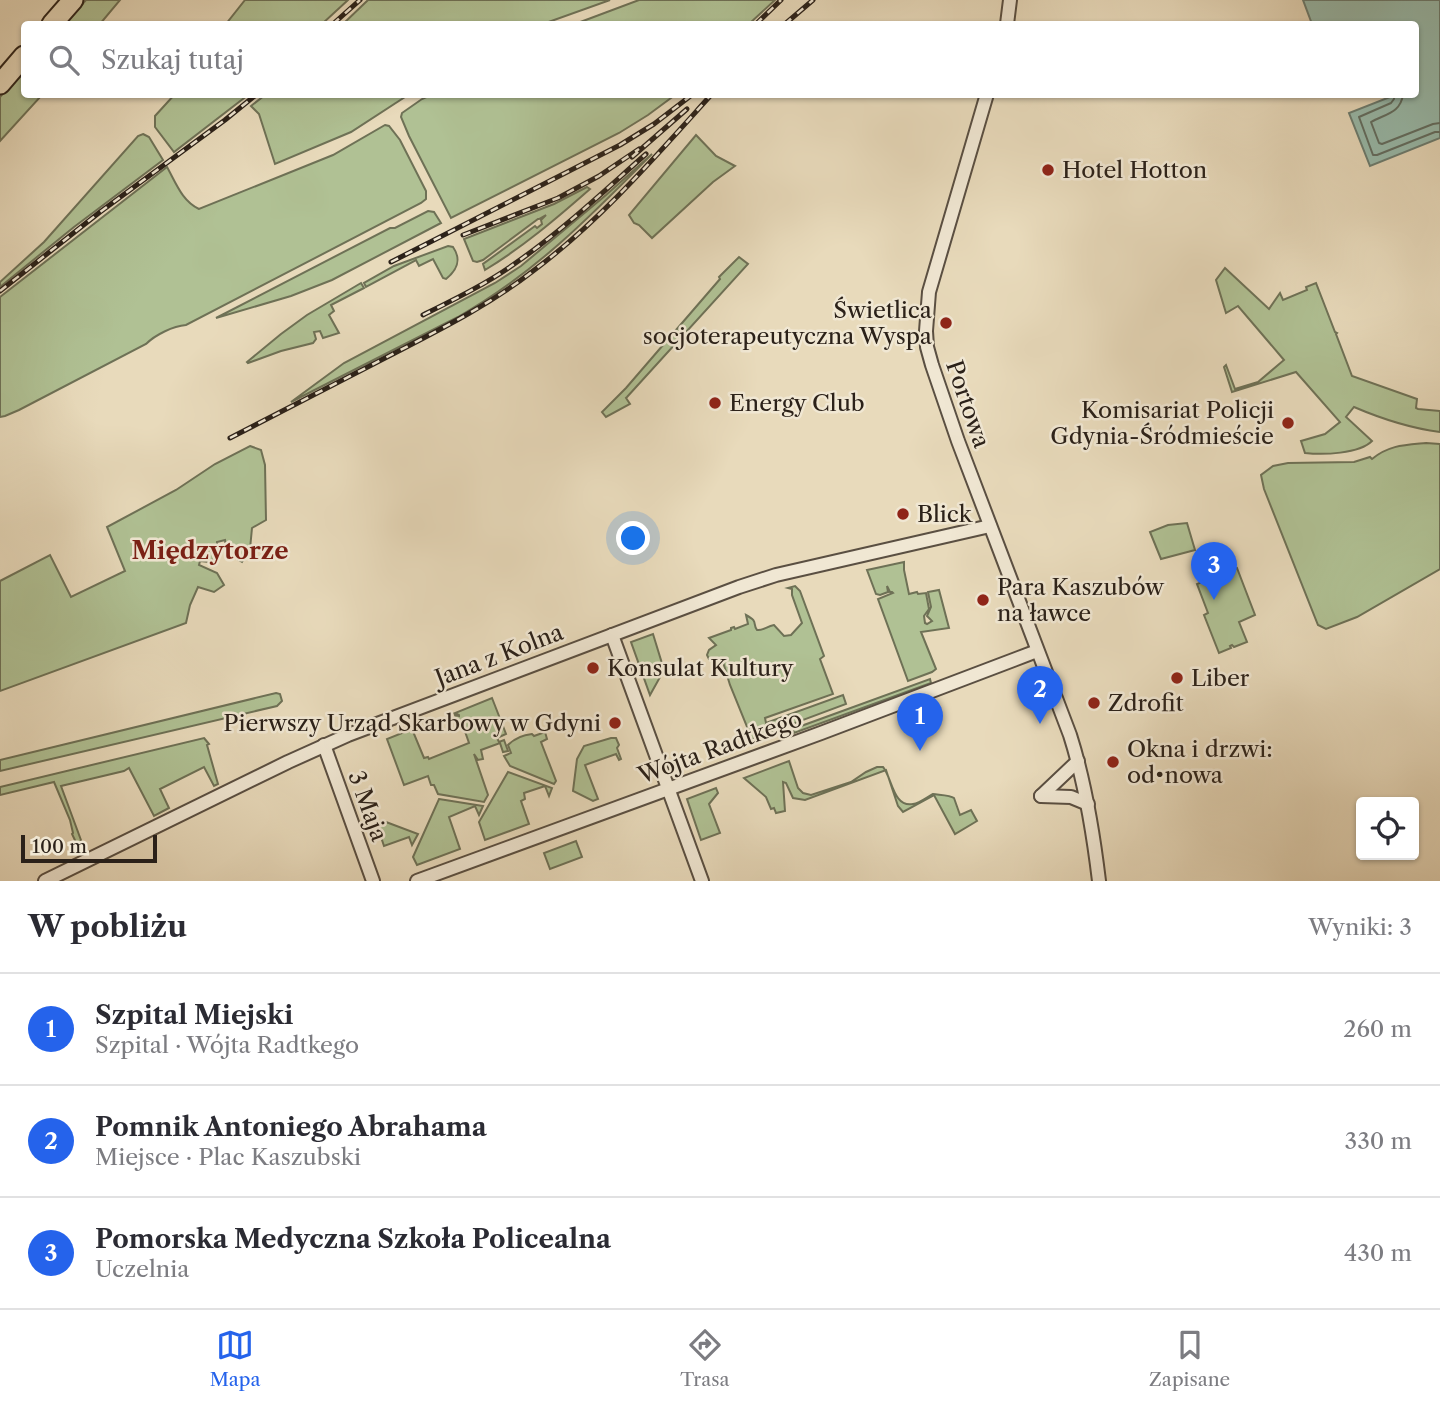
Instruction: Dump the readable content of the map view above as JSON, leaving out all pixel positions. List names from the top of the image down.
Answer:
{
  "streets": {
    "street": [
      "Portowa",
      "Jana z Kolna",
      "Wójta Radtkego",
      "3 Maja"
    ]
  },
  "crossings": [
    ["Portowa", "Jana z Kolna"],
    ["Portowa", "Wójta Radtkego"],
    ["Jana z Kolna", "3 Maja"]
  ],
  "districts": ["Międzytorze"],
  "places": [
    "Hotel Hotton",
    "Świetlica socjoterapeutyczna Wyspa",
    "Energy Club",
    "Komisariat Policji Gdynia-Śródmieście",
    "Blick",
    "Para Kaszubów na ławce",
    "Konsulat Kultury",
    "Liber",
    "Zdrofit",
    "Pierwszy Urząd Skarbowy w Gdyni",
    "Okna i drzwi: od•nowa"
  ],
  "scale_bar": "100 m",
  "page": {
    "search": "Szukaj tutaj",
    "pins": ["3", "2", "1"],
    "scale": "100 m",
    "heading": ["W pobliżu", "Wyniki: 3"],
    "list": [
      {
        "mark": "1",
        "name": "Szpital Miejski",
        "note": "Szpital · Wójta Radtkego",
        "value": "260 m"
      },
      {
        "mark": "2",
        "name": "Pomnik Antoniego Abrahama",
        "note": "Miejsce · Plac Kaszubski",
        "value": "330 m"
      },
      {
        "mark": "3",
        "name": "Pomorska Medyczna Szkoła Policealna",
        "note": "Uczelnia",
        "value": "430 m"
      }
    ],
    "nav": ["Mapa", "Trasa", "Zapisane"]
  }
}
